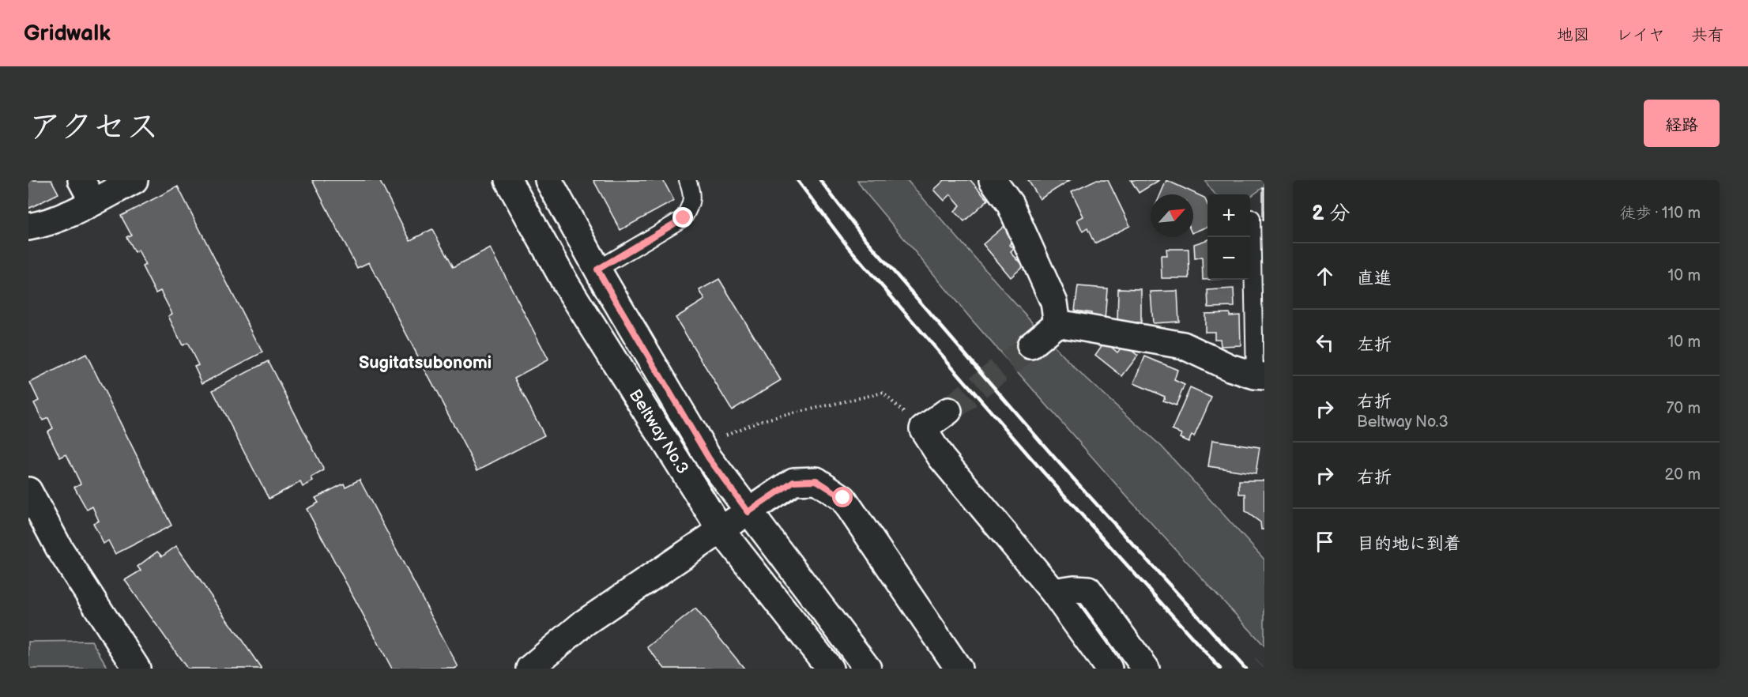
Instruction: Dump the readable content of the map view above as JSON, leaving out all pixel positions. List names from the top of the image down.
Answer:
{
  "streets": {
    "street": ["Beltway No.3"]
  },
  "districts": ["Sugitatsubonomi"],
  "north": "top right",
  "page": {
    "header": "Gridwalk",
    "nav": ["地図", "レイヤ", "共有"],
    "title": "アクセス",
    "buttons": "経路",
    "heading": ["2 分", "徒歩 · 110 m"],
    "map_buttons": ["+", "−"],
    "list": [
      ["直進", "10 m"],
      ["左折", "10 m"],
      ["右折", "Beltway No.3", "70 m"],
      ["右折", "20 m"],
      "目的地に到着"
    ]
  }
}
